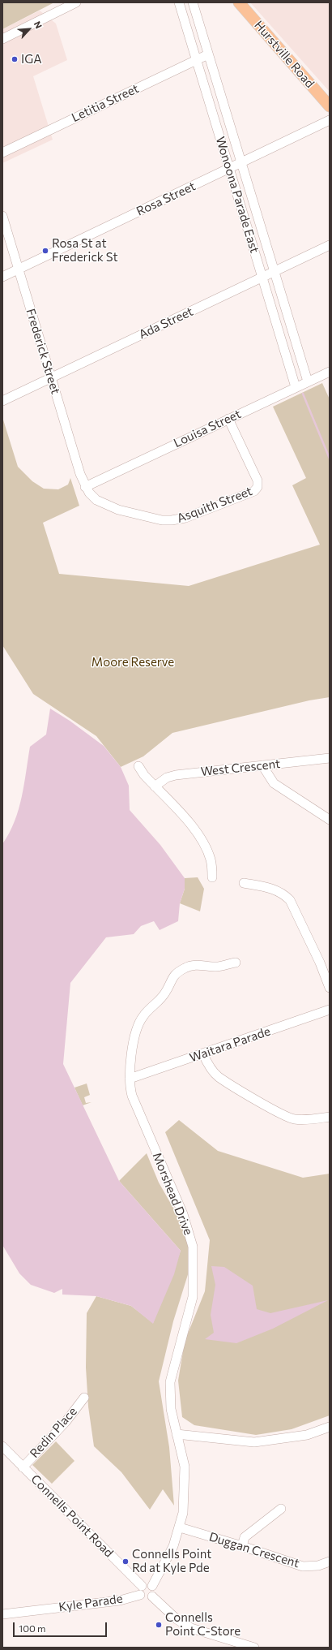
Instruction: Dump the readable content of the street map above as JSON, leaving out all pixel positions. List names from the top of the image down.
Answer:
{
  "streets": {
    "main road": ["Hurstville Road"],
    "street": [
      "Letitia Street",
      "Wonoona Parade East",
      "Rosa Street",
      "Ada Street",
      "Frederick Street",
      "Louisa Street",
      "Asquith Street",
      "West Crescent",
      "Waitara Parade",
      "Morshead Drive",
      "Redin Place",
      "Connells Point Road",
      "Duggan Crescent",
      "Kyle Parade"
    ]
  },
  "crossings": [
    ["Letitia Street", "Wonoona Parade East"],
    ["Wonoona Parade East", "Rosa Street"],
    ["Wonoona Parade East", "Ada Street"],
    ["Wonoona Parade East", "Louisa Street"],
    ["Rosa Street", "Frederick Street"],
    ["Ada Street", "Frederick Street"],
    ["Frederick Street", "Louisa Street"],
    ["Frederick Street", "Asquith Street"],
    ["Louisa Street", "Asquith Street"],
    ["Waitara Parade", "Morshead Drive"],
    ["Redin Place", "Connells Point Road"],
    ["Connells Point Road", "Kyle Parade"]
  ],
  "parks": ["Moore Reserve"],
  "places": [
    "IGA",
    "Rosa St at Frederick St",
    "Connells Point Rd at Kyle Pde",
    "Connells Point C-Store"
  ],
  "scale_bar": "100 m",
  "north": "top right"
}
